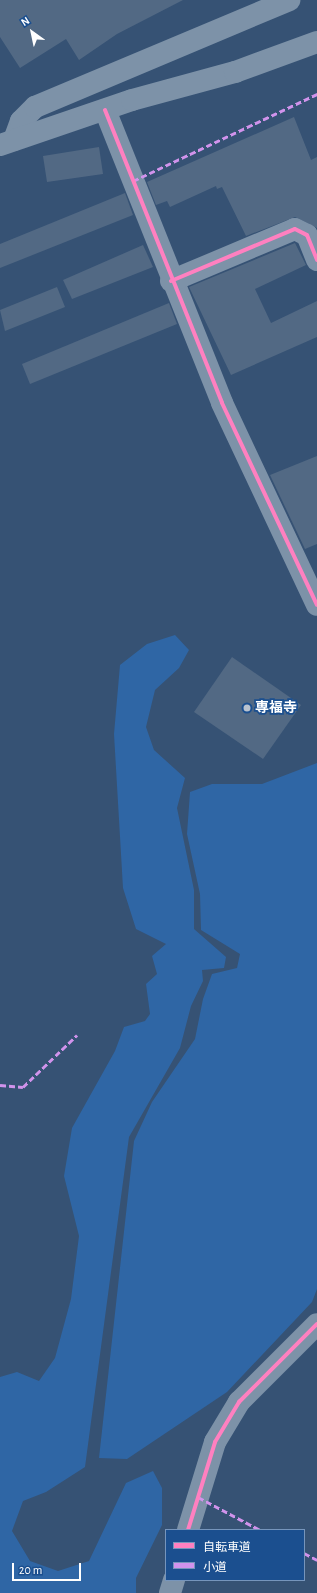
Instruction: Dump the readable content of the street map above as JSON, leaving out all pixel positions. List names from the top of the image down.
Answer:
{
  "places": ["専福寺"],
  "legend": ["自転車道", "小道"],
  "scale_bar": "20 m",
  "north": "top left"
}
